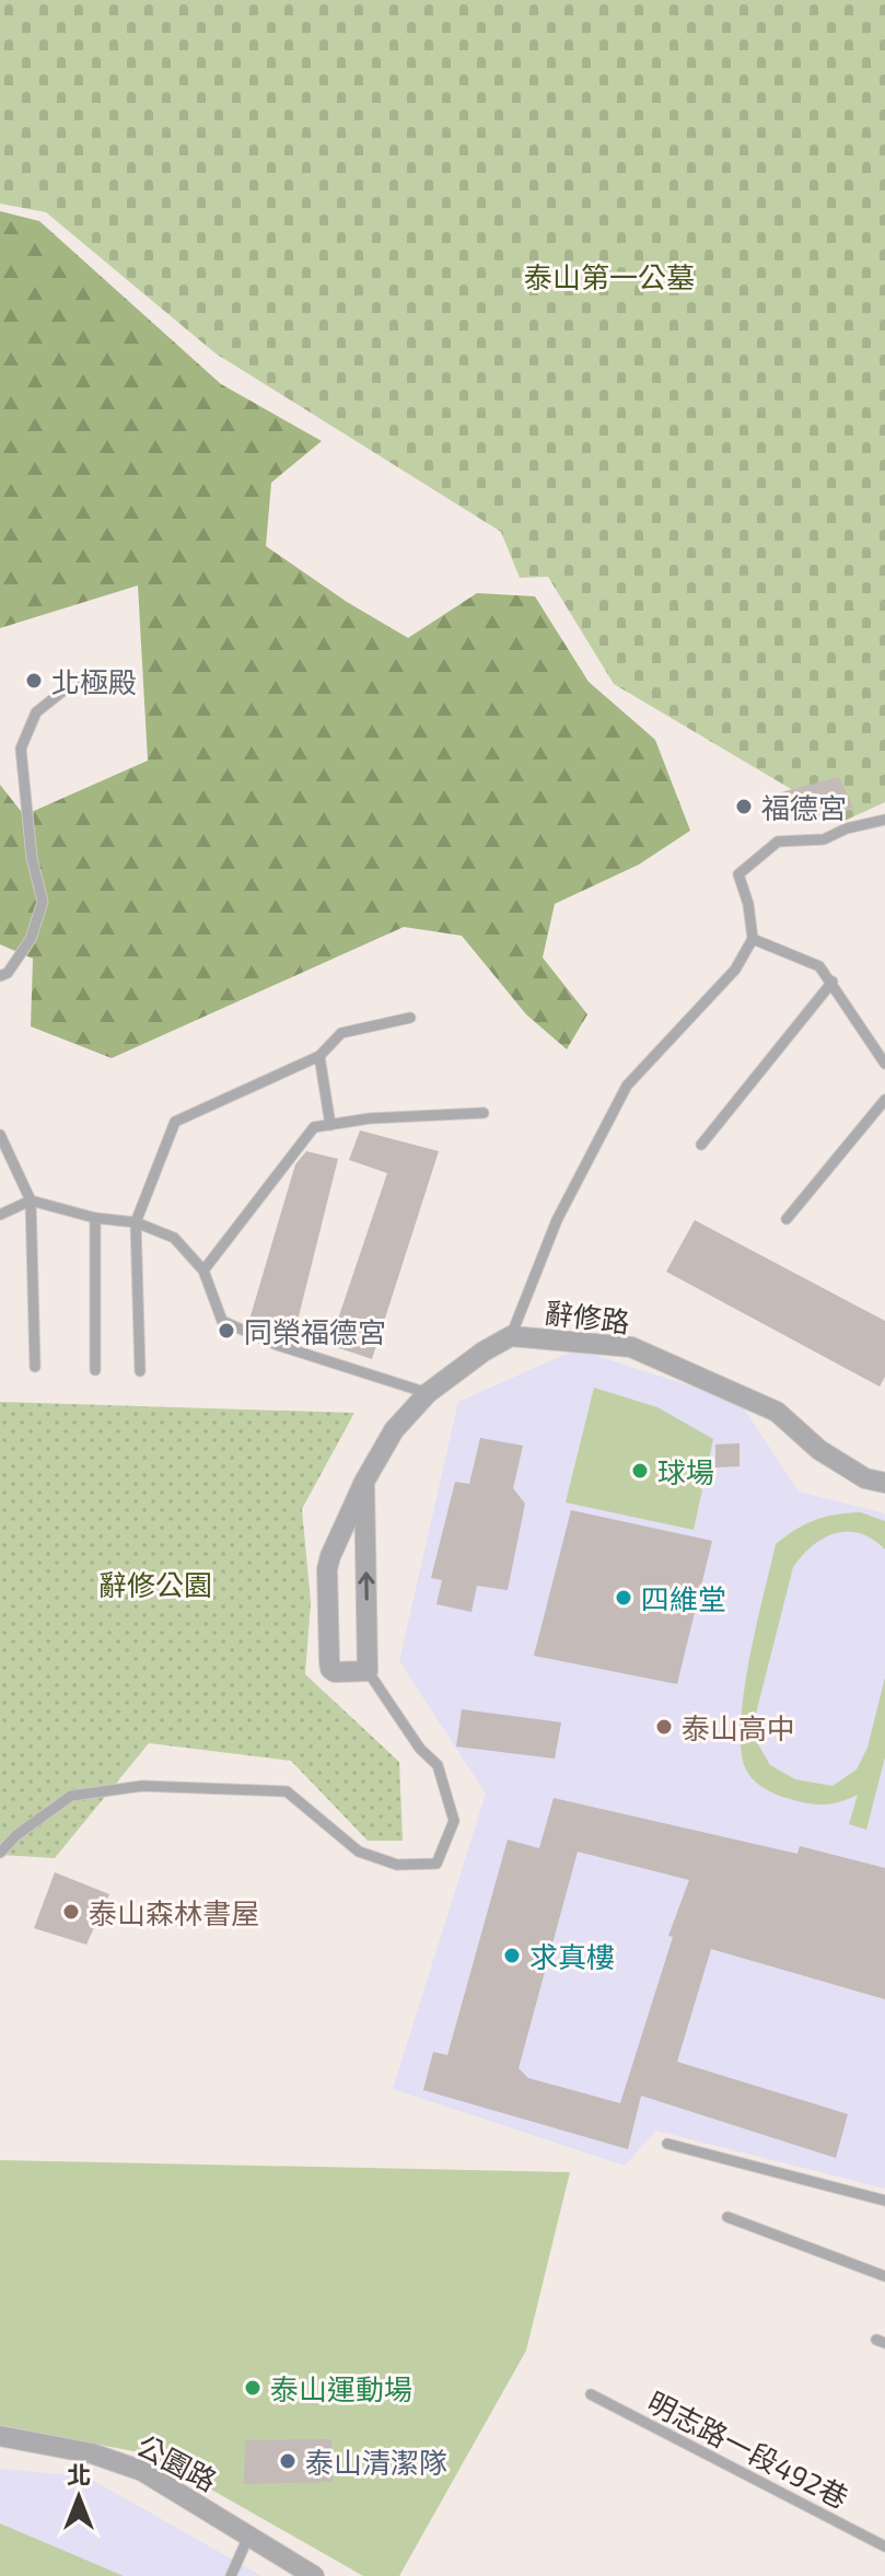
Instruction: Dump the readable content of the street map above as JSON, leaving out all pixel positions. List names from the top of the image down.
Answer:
{
  "streets": {
    "street": ["辭修路", "公園路"],
    "lane": ["明志路一段492巷"]
  },
  "parks": ["泰山第一公墓", "辭修公園"],
  "places": [
    "北極殿",
    "福德宮",
    "同榮福德宮",
    "球場",
    "四維堂",
    "泰山高中",
    "泰山森林書屋",
    "求真樓",
    "泰山運動場",
    "泰山清潔隊"
  ],
  "north": "top"
}
